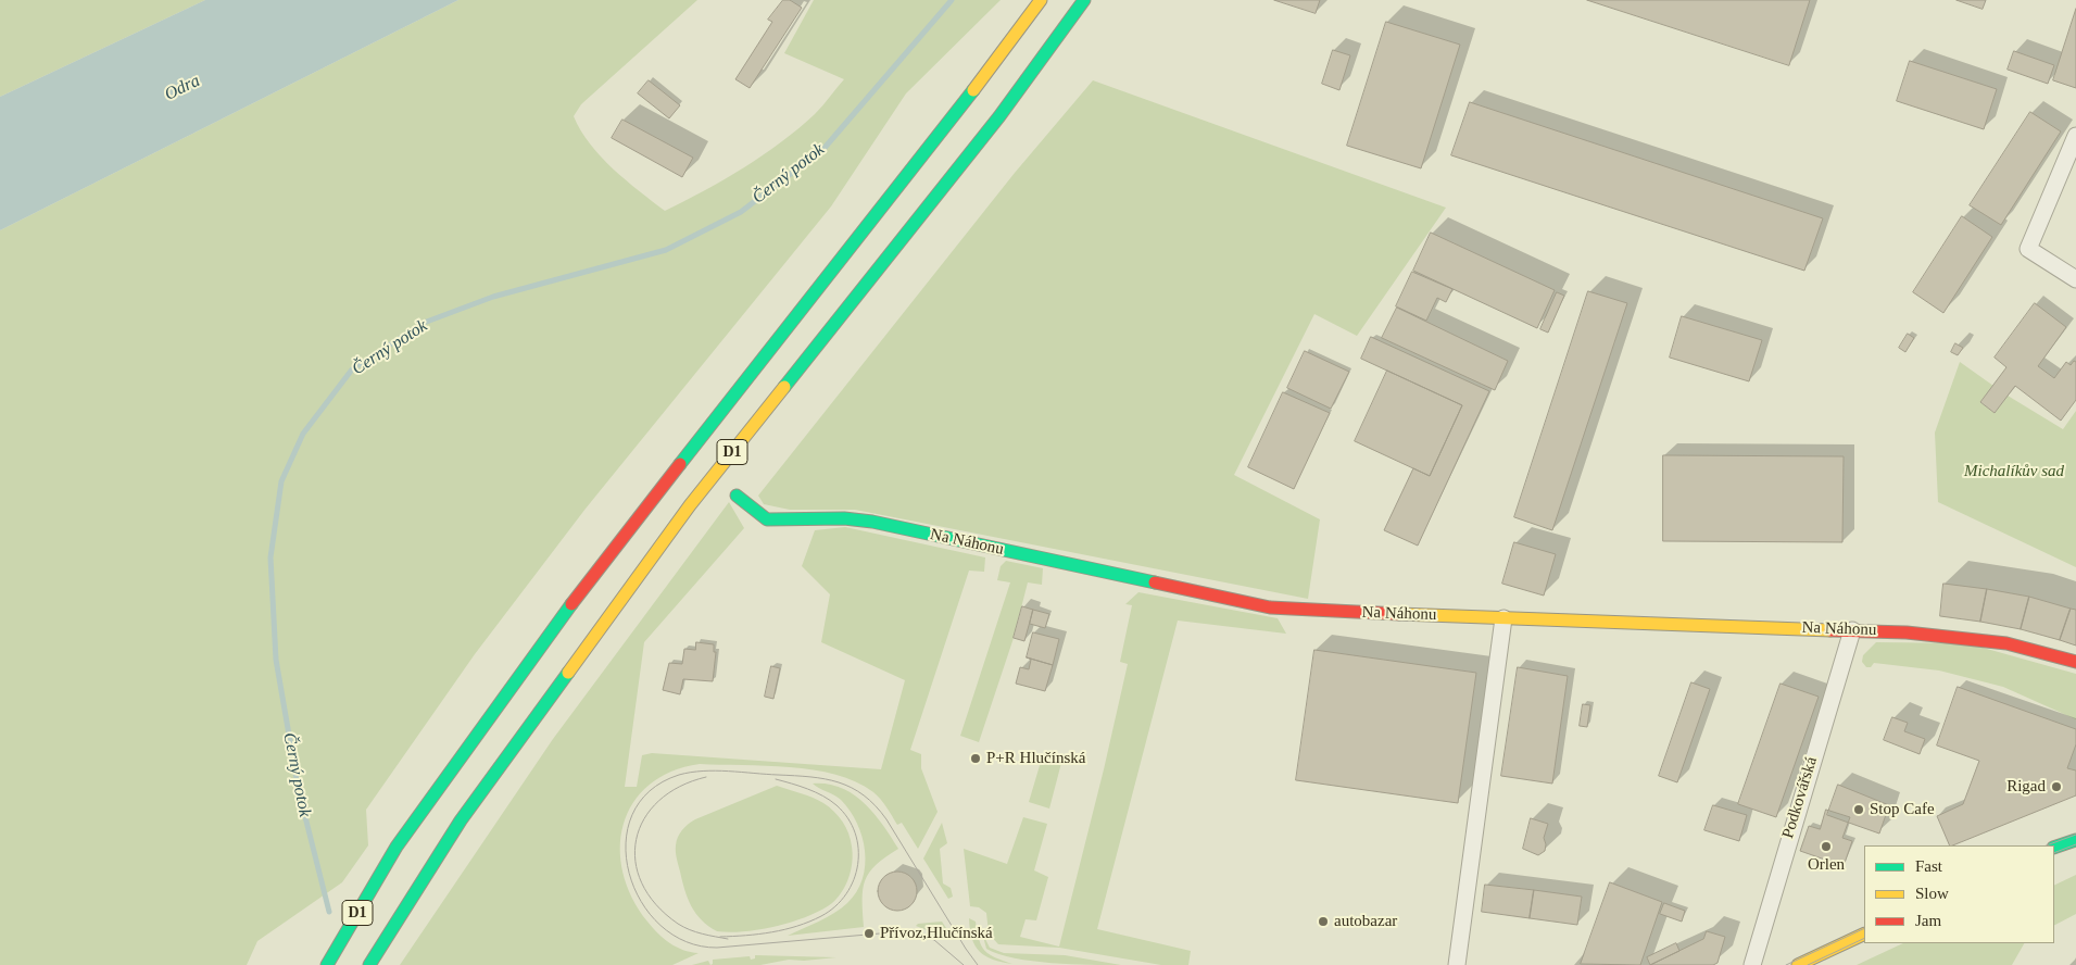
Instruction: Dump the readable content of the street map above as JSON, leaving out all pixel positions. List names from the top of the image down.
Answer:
{
  "streets": {
    "main road": ["D1", "Na Náhonu"],
    "street": ["Podkovářská"]
  },
  "crossings": [
    ["Na Náhonu", "Podkovářská"]
  ],
  "water": ["Odra", "Černý potok"],
  "parks": ["Michalíkův sad"],
  "places": [
    "P+R Hlučínská",
    "Rigad",
    "Stop Cafe",
    "Orlen",
    "autobazar",
    "Přívoz,Hlučínská"
  ],
  "legend": ["Fast", "Slow", "Jam"]
}
